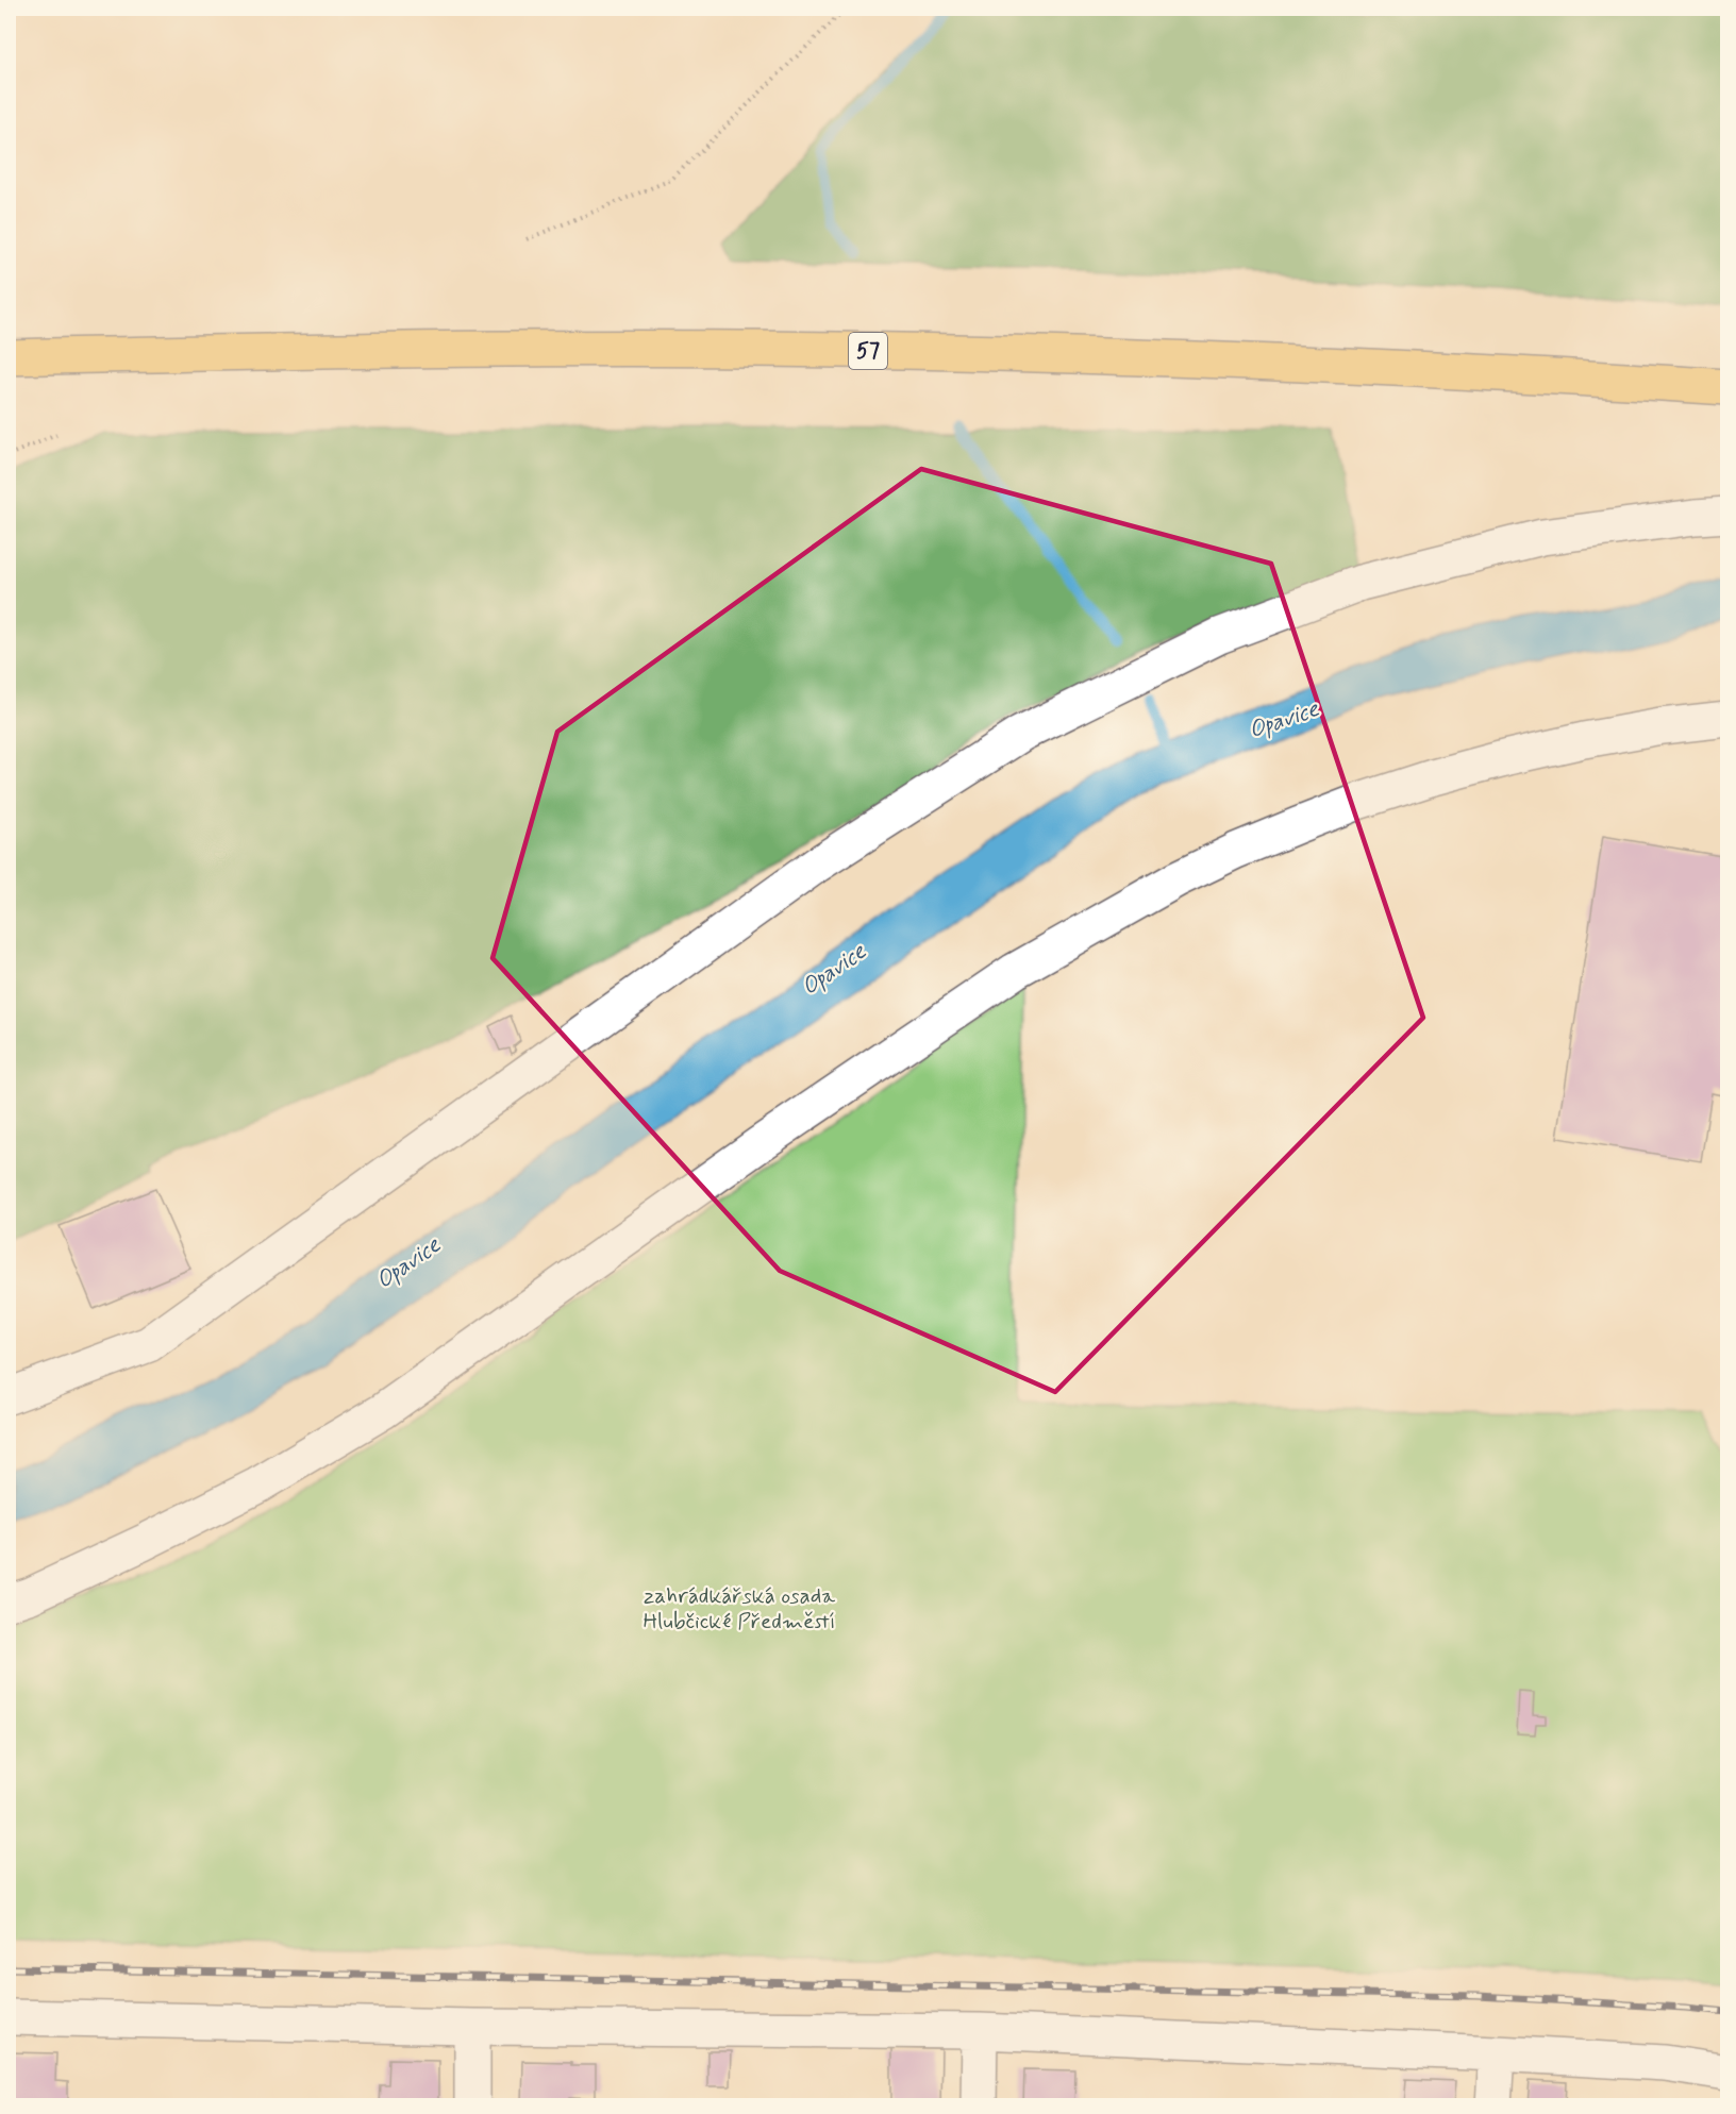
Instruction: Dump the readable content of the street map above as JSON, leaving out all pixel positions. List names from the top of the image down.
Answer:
{
  "streets": {
    "main road": ["57"]
  },
  "water": ["Opavice"],
  "parks": ["zahrádkářská osada Hlubčické Předměstí"]
}
